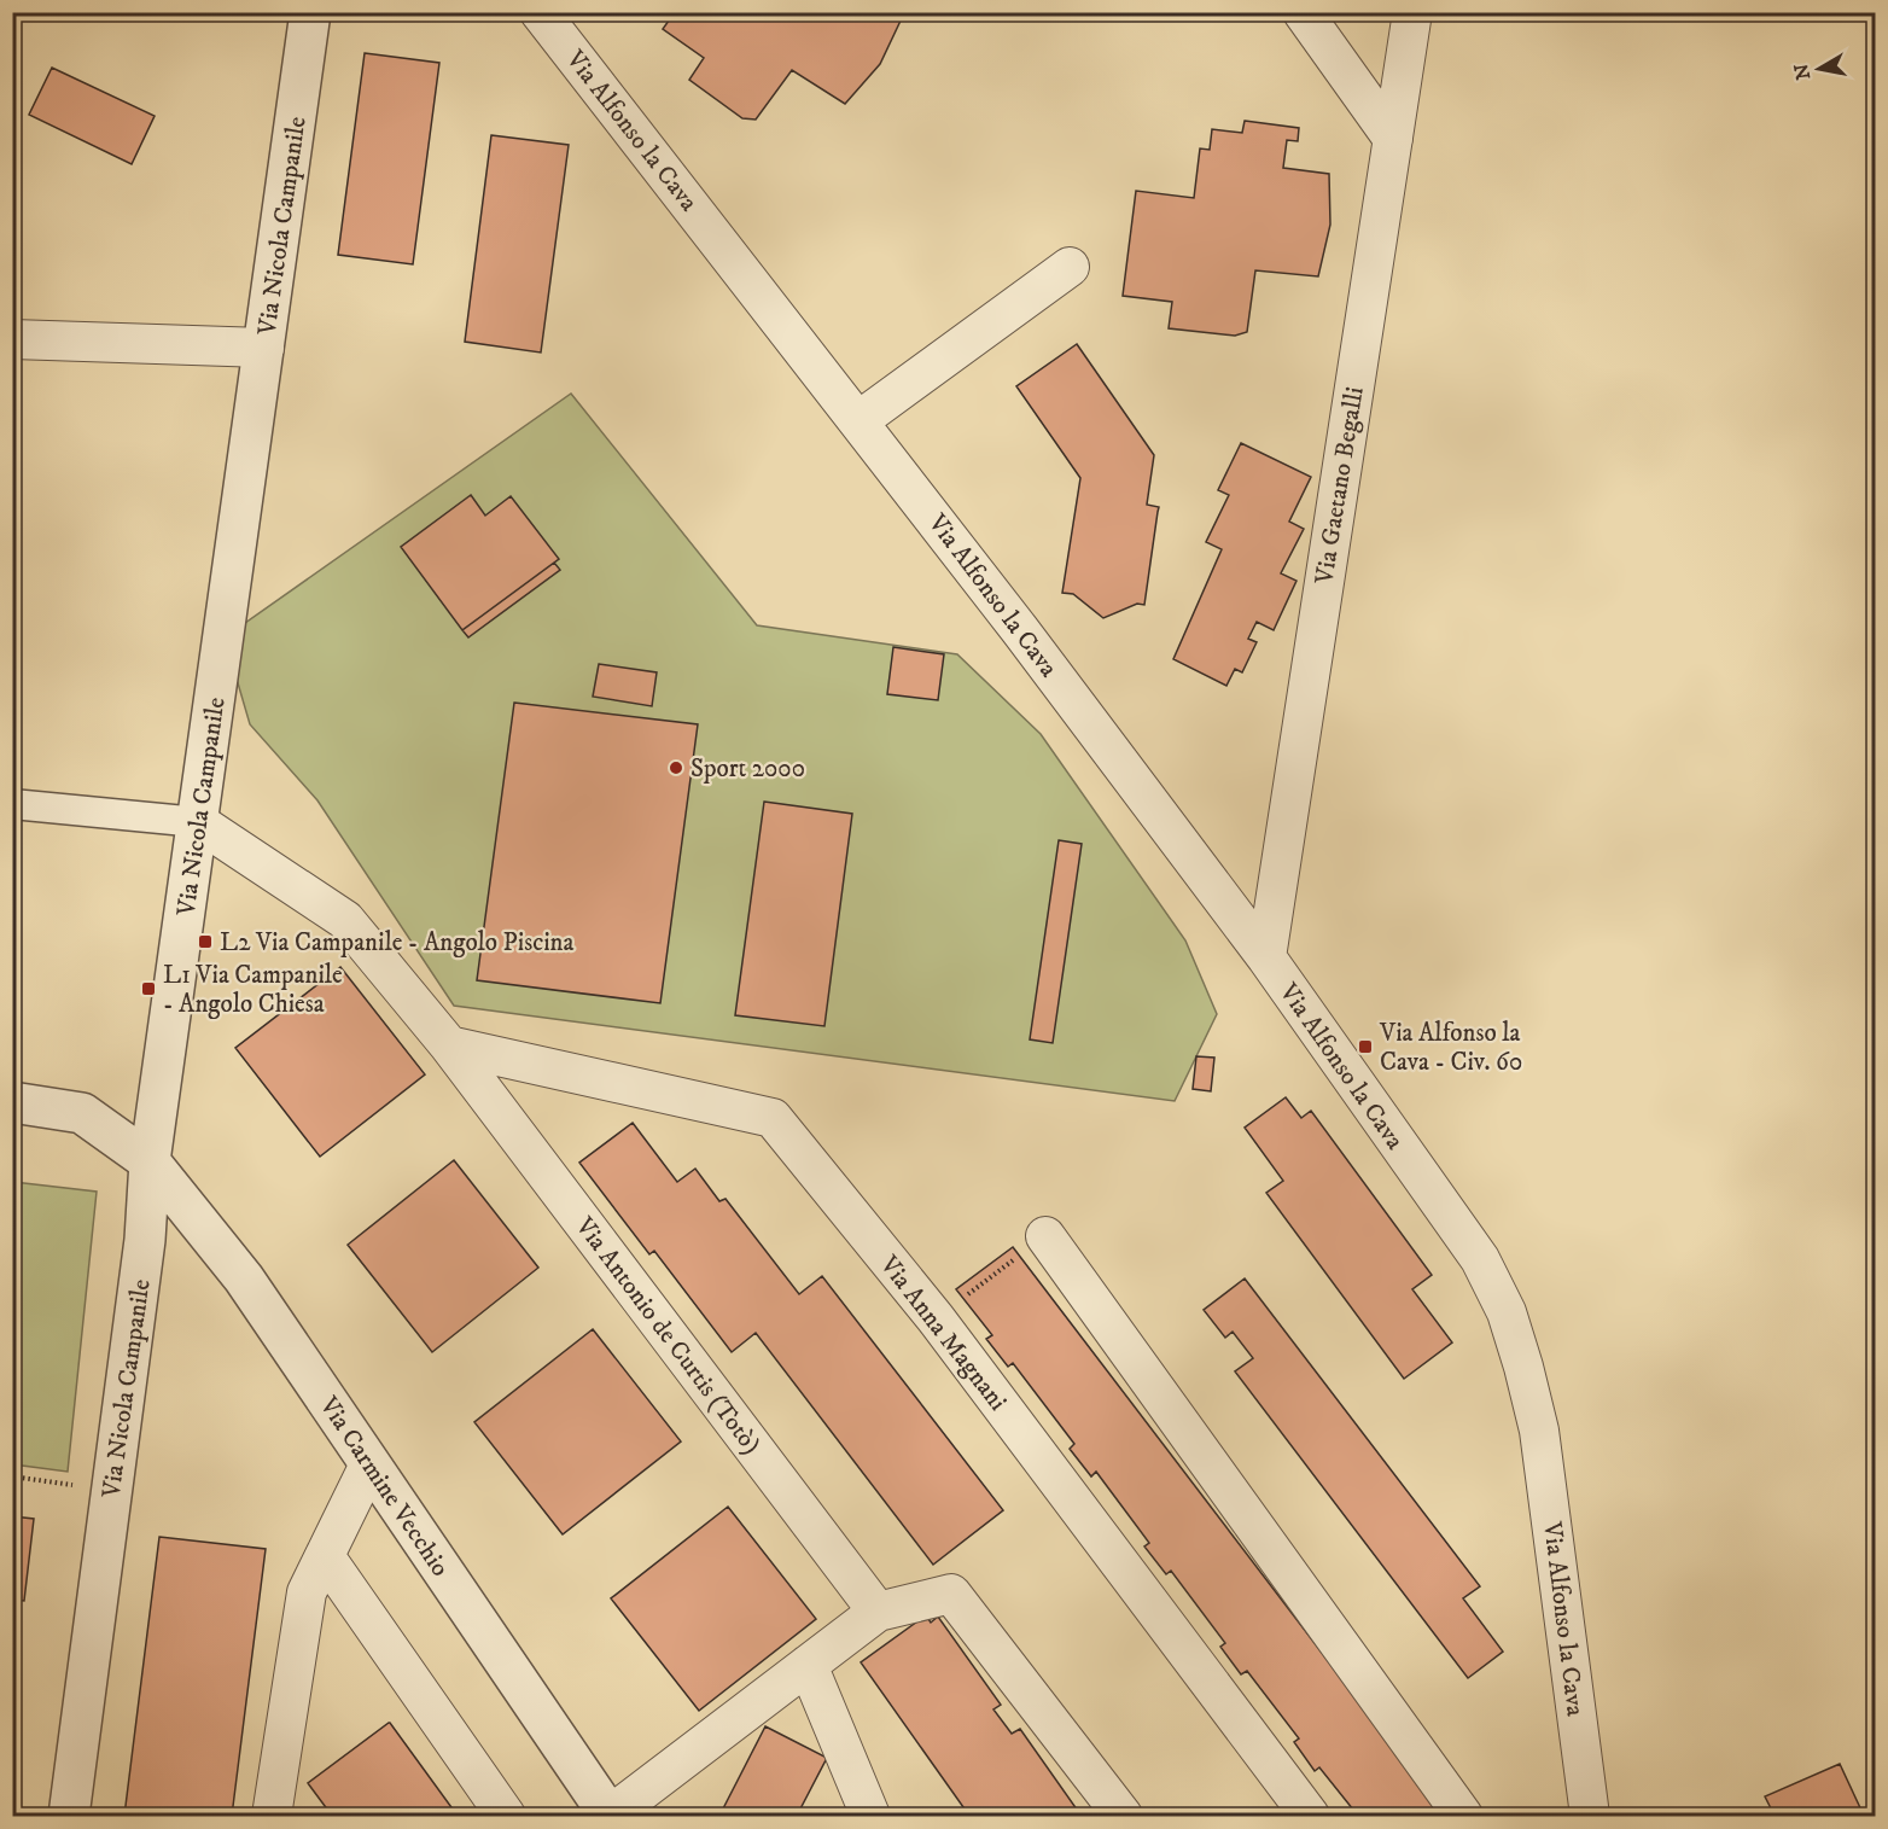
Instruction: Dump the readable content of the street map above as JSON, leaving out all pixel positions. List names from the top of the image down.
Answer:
{
  "streets": {
    "street": [
      "Via Alfonso la Cava",
      "Via Nicola Campanile",
      "Via Gaetano Begalli",
      "Via Anna Magnani",
      "Via Antonio de Curtis (Totò)",
      "Via Carmine Vecchio"
    ]
  },
  "crossings": [
    ["Via Alfonso la Cava", "Via Gaetano Begalli"],
    ["Via Nicola Campanile", "Via Antonio de Curtis (Totò)"],
    ["Via Nicola Campanile", "Via Carmine Vecchio"],
    ["Via Anna Magnani", "Via Antonio de Curtis (Totò)"]
  ],
  "places": {
    "other": ["Sport 2000"],
    "transit": ["L2 Via Campanile - Angolo Piscina", "L1 Via Campanile - Angolo Chiesa", "Via Alfonso la Cava - Civ. 60"]
  },
  "north": "left"
}
